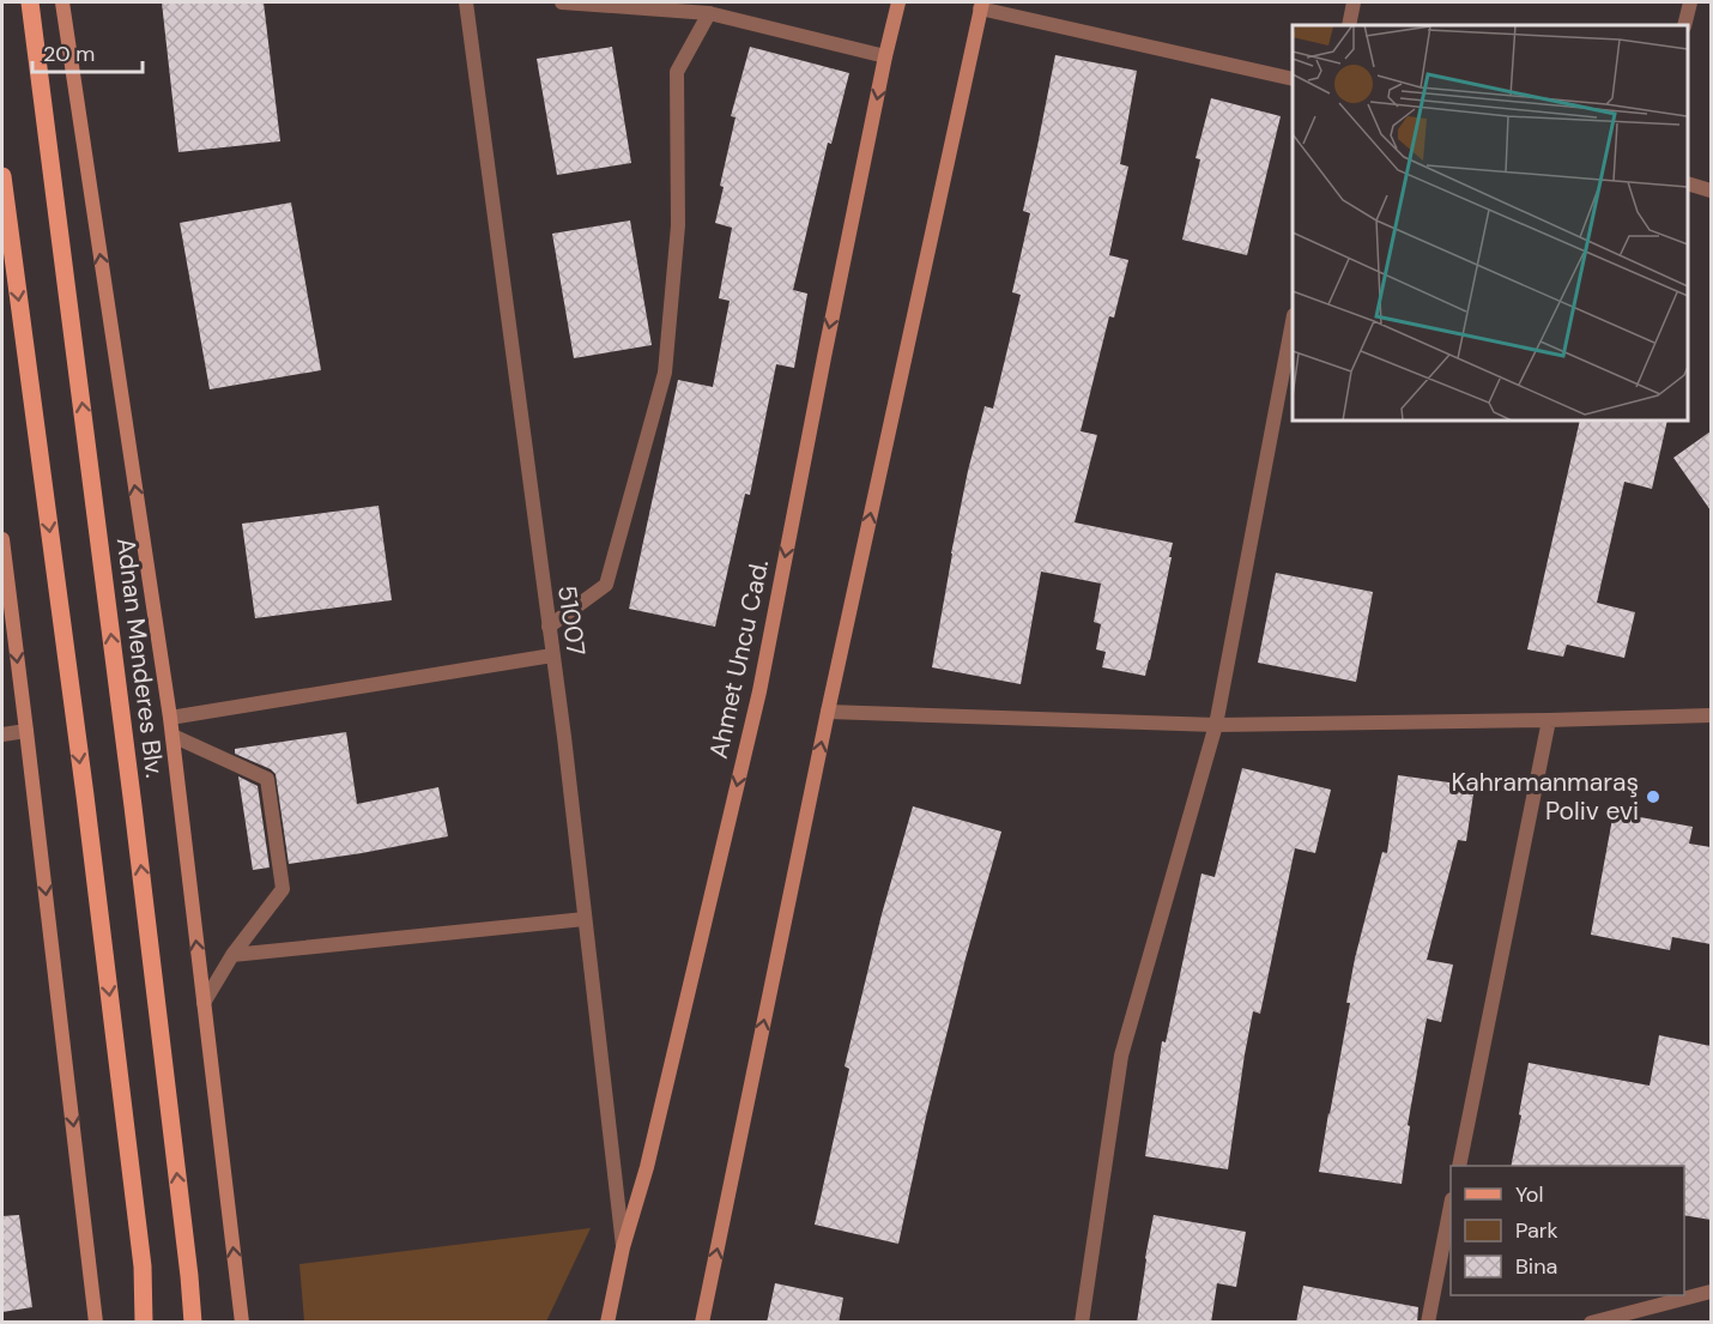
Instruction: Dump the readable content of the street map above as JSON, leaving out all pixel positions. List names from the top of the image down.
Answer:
{
  "streets": {
    "main road": ["Adnan Menderes Blv.", "Ahmet Uncu Cad."],
    "street": ["51007"]
  },
  "crossings": [
    ["51007", "Ahmet Uncu Cad."]
  ],
  "places": ["Kahramanmaraş Poliv evi"],
  "legend": ["Yol", "Park", "Bina"],
  "scale_bar": "20 m"
}
